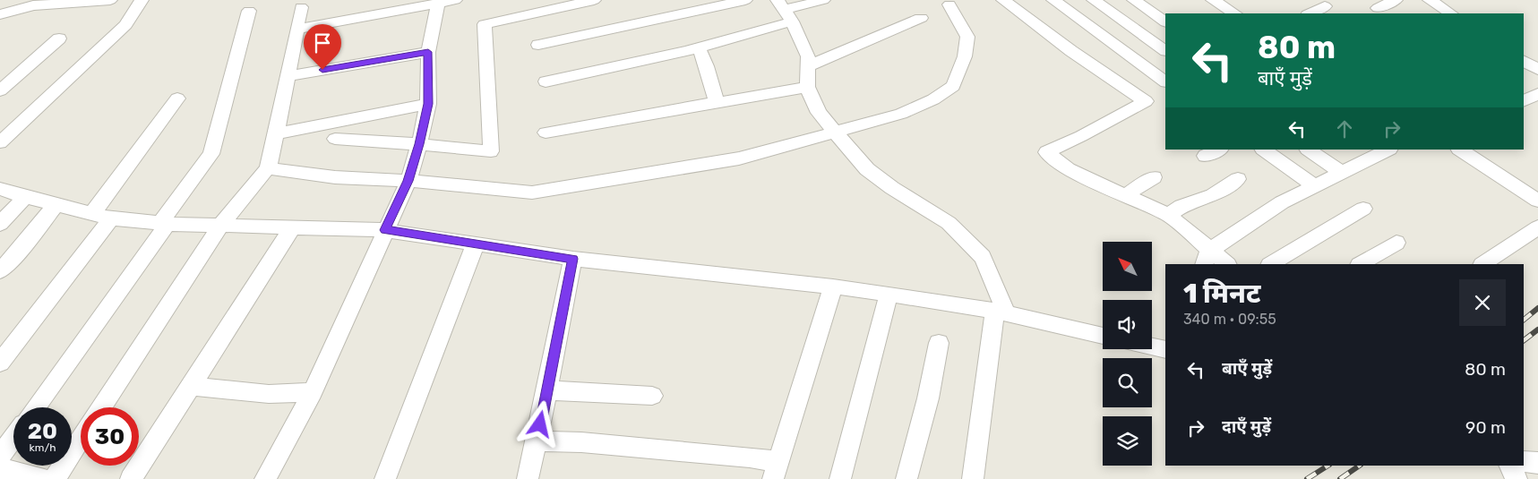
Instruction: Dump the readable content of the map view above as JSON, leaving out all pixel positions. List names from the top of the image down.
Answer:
{
  "north": "top left",
  "page": {
    "turn": ["80 m", "बाएँ मुड़ें"],
    "heading": ["1 मिनट", "340 m · 09:55"],
    "list": [
      {
        "name": "बाएँ मुड़ें",
        "value": "80 m"
      },
      {
        "name": "दाएँ मुड़ें",
        "value": "90 m"
      }
    ],
    "speed": "20 km/h",
    "limit": "30"
  }
}
